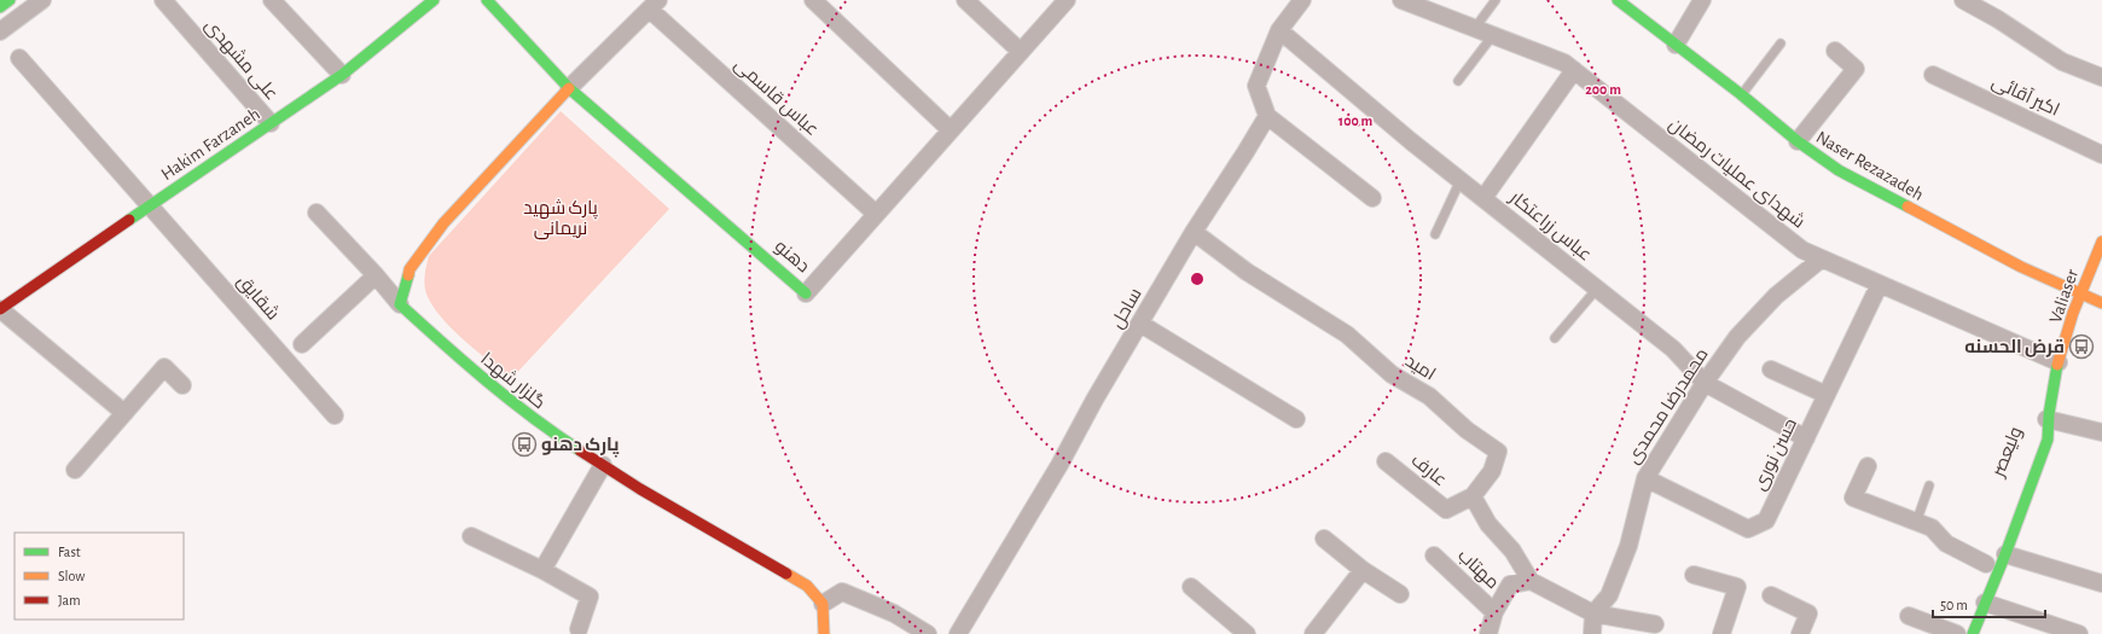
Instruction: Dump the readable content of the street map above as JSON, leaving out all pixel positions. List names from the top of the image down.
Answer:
{
  "streets": {
    "main road": [
      "Hakim Farzaneh",
      "Naser Rezazadeh",
      "دهنو",
      "Valiaser",
      "گلزار شهدا",
      "ولیعصر"
    ],
    "street": [
      "علی مشهدی",
      "اکبر آقائی",
      "عباس قاسمی",
      "شهدای عملیات رمضان",
      "عباس زراعتکار",
      "شقایق",
      "ساحل",
      "امید",
      "محمدرضا محمدی",
      "حسن نوری",
      "عارف",
      "مهتاب"
    ]
  },
  "crossings": [
    ["علی مشهدی", "Hakim Farzaneh"],
    ["عباس قاسمی", "دهنو"],
    ["Hakim Farzaneh", "شقایق"],
    ["Naser Rezazadeh", "Valiaser"],
    ["شهدای عملیات رمضان", "Valiaser"],
    ["شهدای عملیات رمضان", "محمدرضا محمدی"],
    ["شهدای عملیات رمضان", "حسن نوری"],
    ["عباس زراعتکار", "محمدرضا محمدی"],
    ["عباس زراعتکار", "حسن نوری"],
    ["Valiaser", "ولیعصر"],
    ["ساحل", "امید"],
    ["امید", "عارف"],
    ["محمدرضا محمدی", "حسن نوری"]
  ],
  "parks": ["پارک شهید نریمانی"],
  "places": {
    "bus stop": ["قرض الحسنه", "پارک دهنو"]
  },
  "legend": ["Fast", "Slow", "Jam"],
  "scale_bar": "50 m",
  "rings": ["200 m", "100 m"]
}
